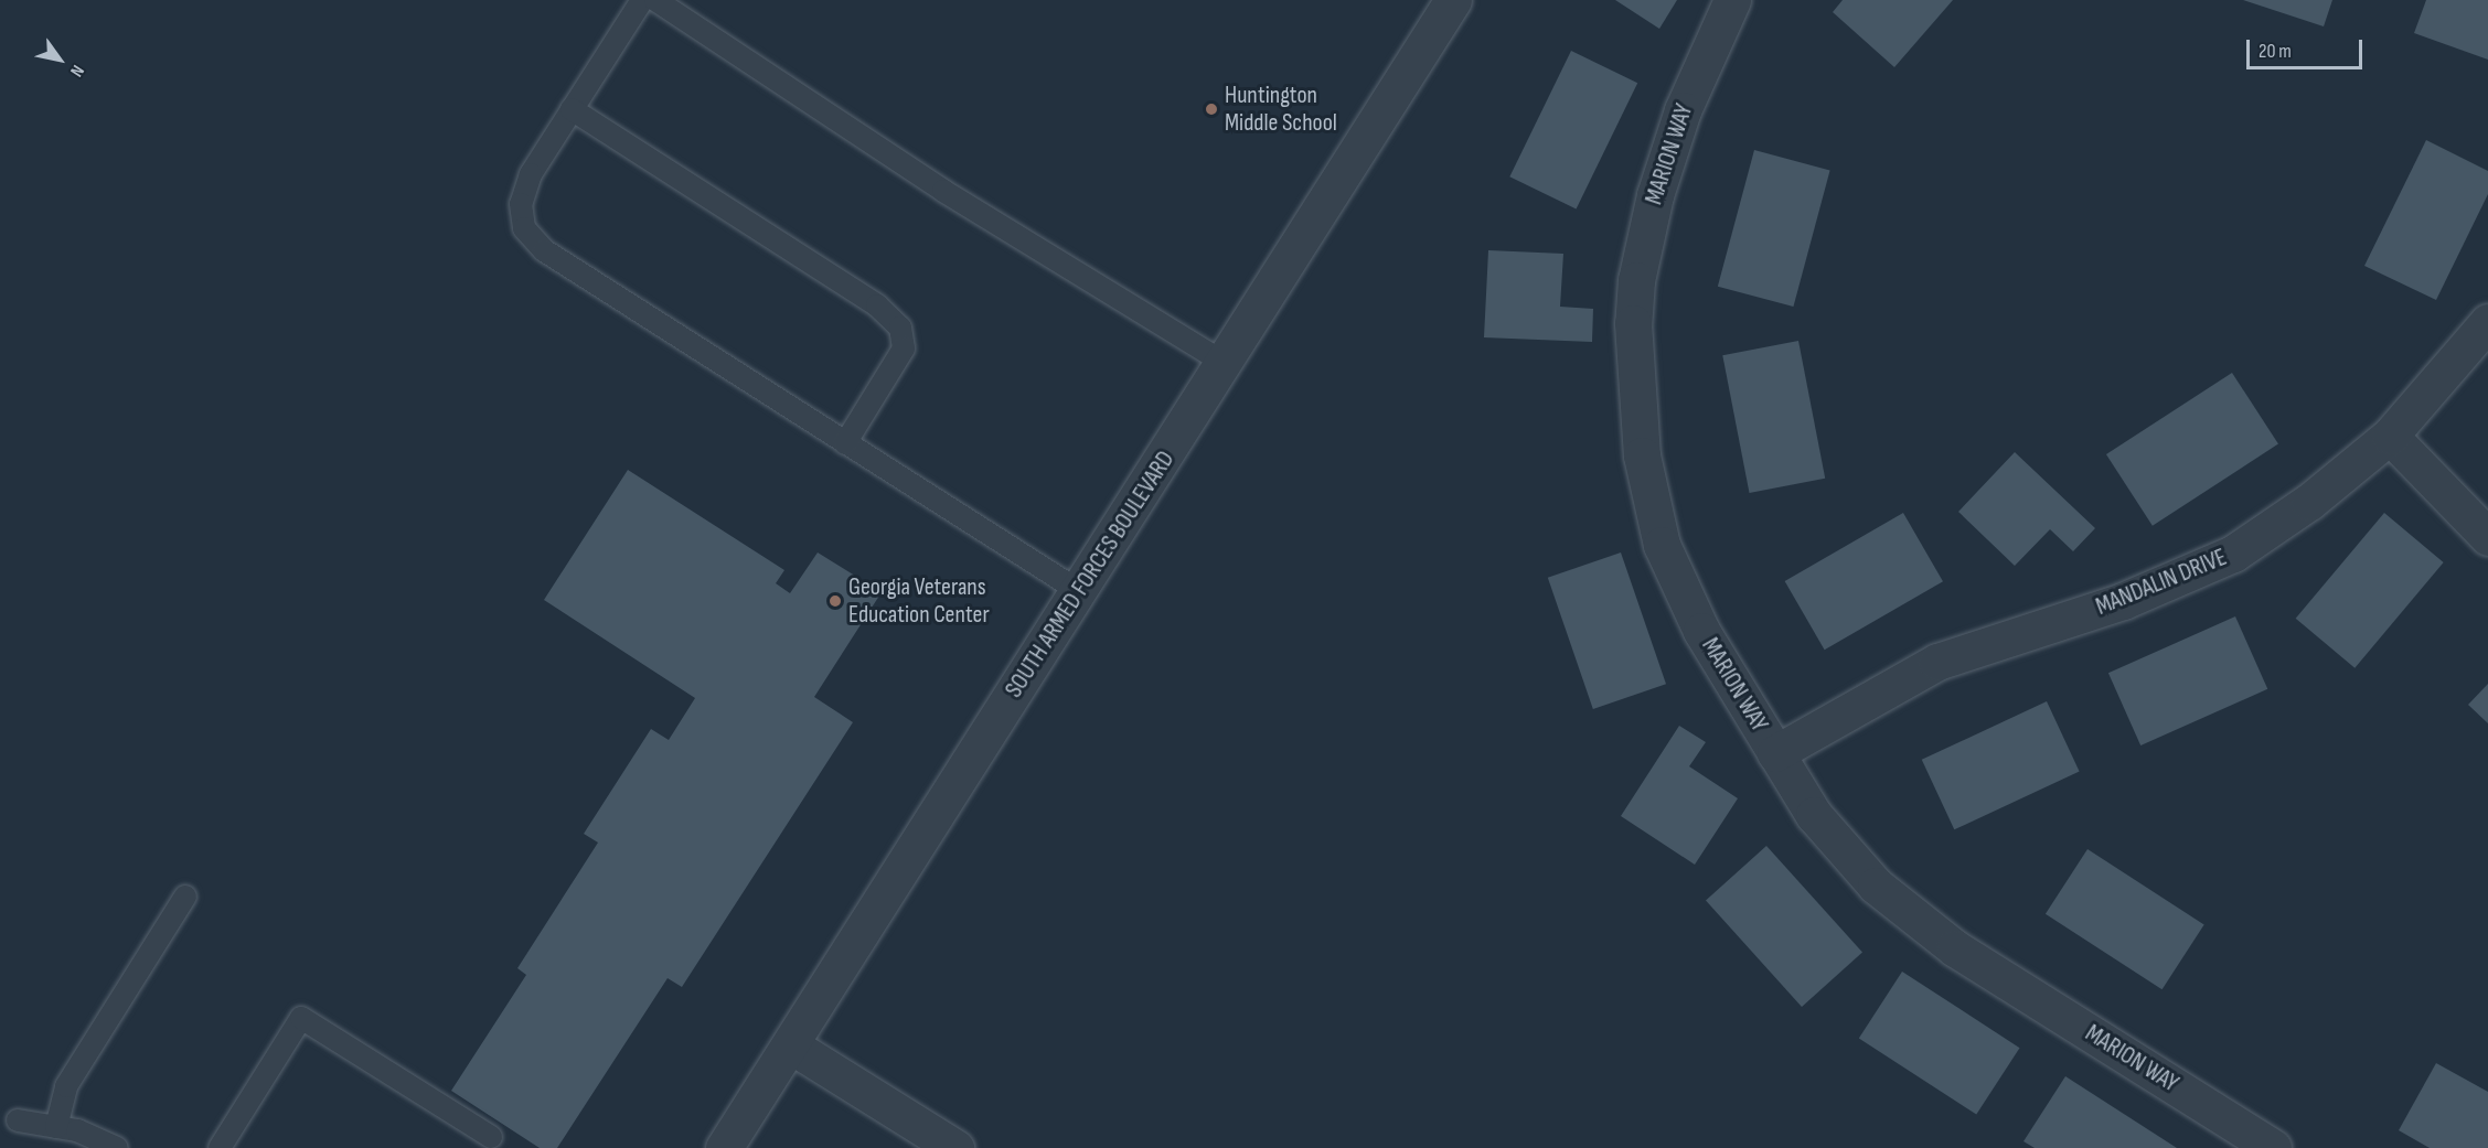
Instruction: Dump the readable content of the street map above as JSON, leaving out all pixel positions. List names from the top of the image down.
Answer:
{
  "streets": {
    "street": ["MARION WAY", "SOUTH ARMED FORCES BOULEVARD", "MANDALIN DRIVE"]
  },
  "crossings": [
    ["MARION WAY", "MANDALIN DRIVE"]
  ],
  "places": ["Huntington Middle School", "Georgia Veterans Education Center"],
  "scale_bar": "20 m",
  "north": "bottom right"
}
